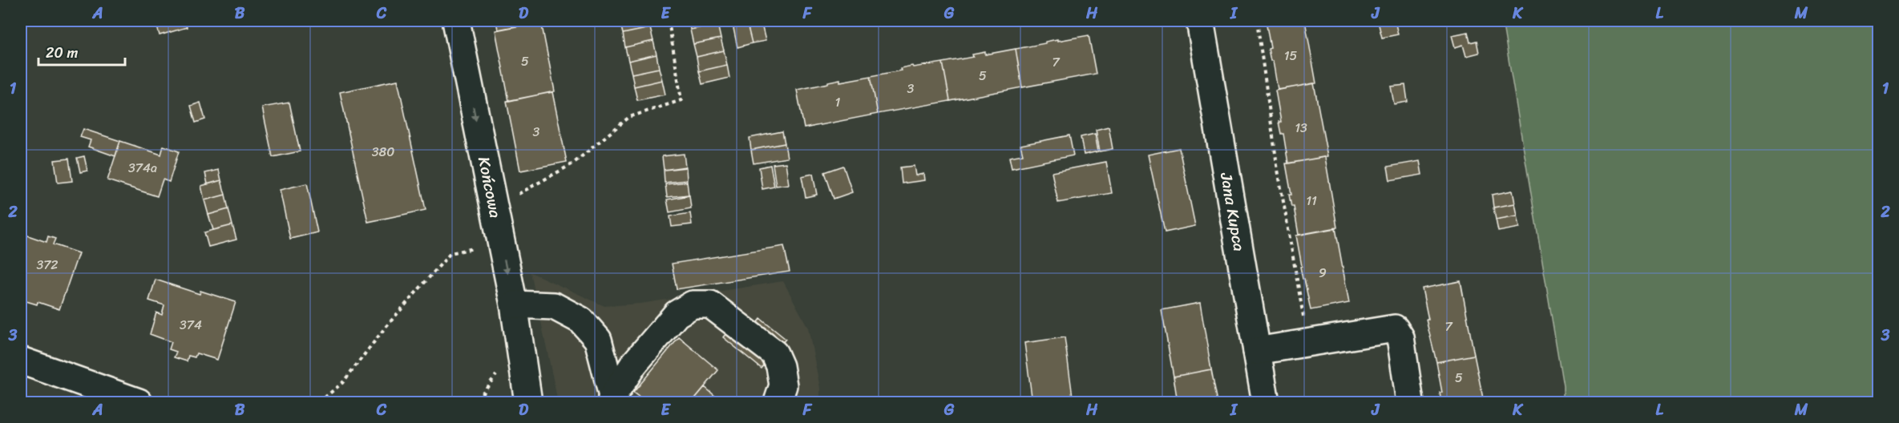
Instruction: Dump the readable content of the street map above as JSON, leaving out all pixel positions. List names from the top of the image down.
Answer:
{
  "streets": {
    "street": ["Końcowa", "Jana Kupca"]
  },
  "one_way": ["Końcowa"],
  "house_numbers": [
    "15",
    "5",
    "7",
    "5",
    "3",
    "1",
    "13",
    "3",
    "380",
    "374a",
    "11",
    "372",
    "9",
    "374",
    "7",
    "5"
  ],
  "scale_bar": "20 m",
  "grid": {
    "columns": [
      "A",
      "B",
      "C",
      "D",
      "E",
      "F",
      "G",
      "H",
      "I",
      "J",
      "K",
      "L",
      "M"
    ],
    "rows": ["1", "2", "3"]
  }
}
